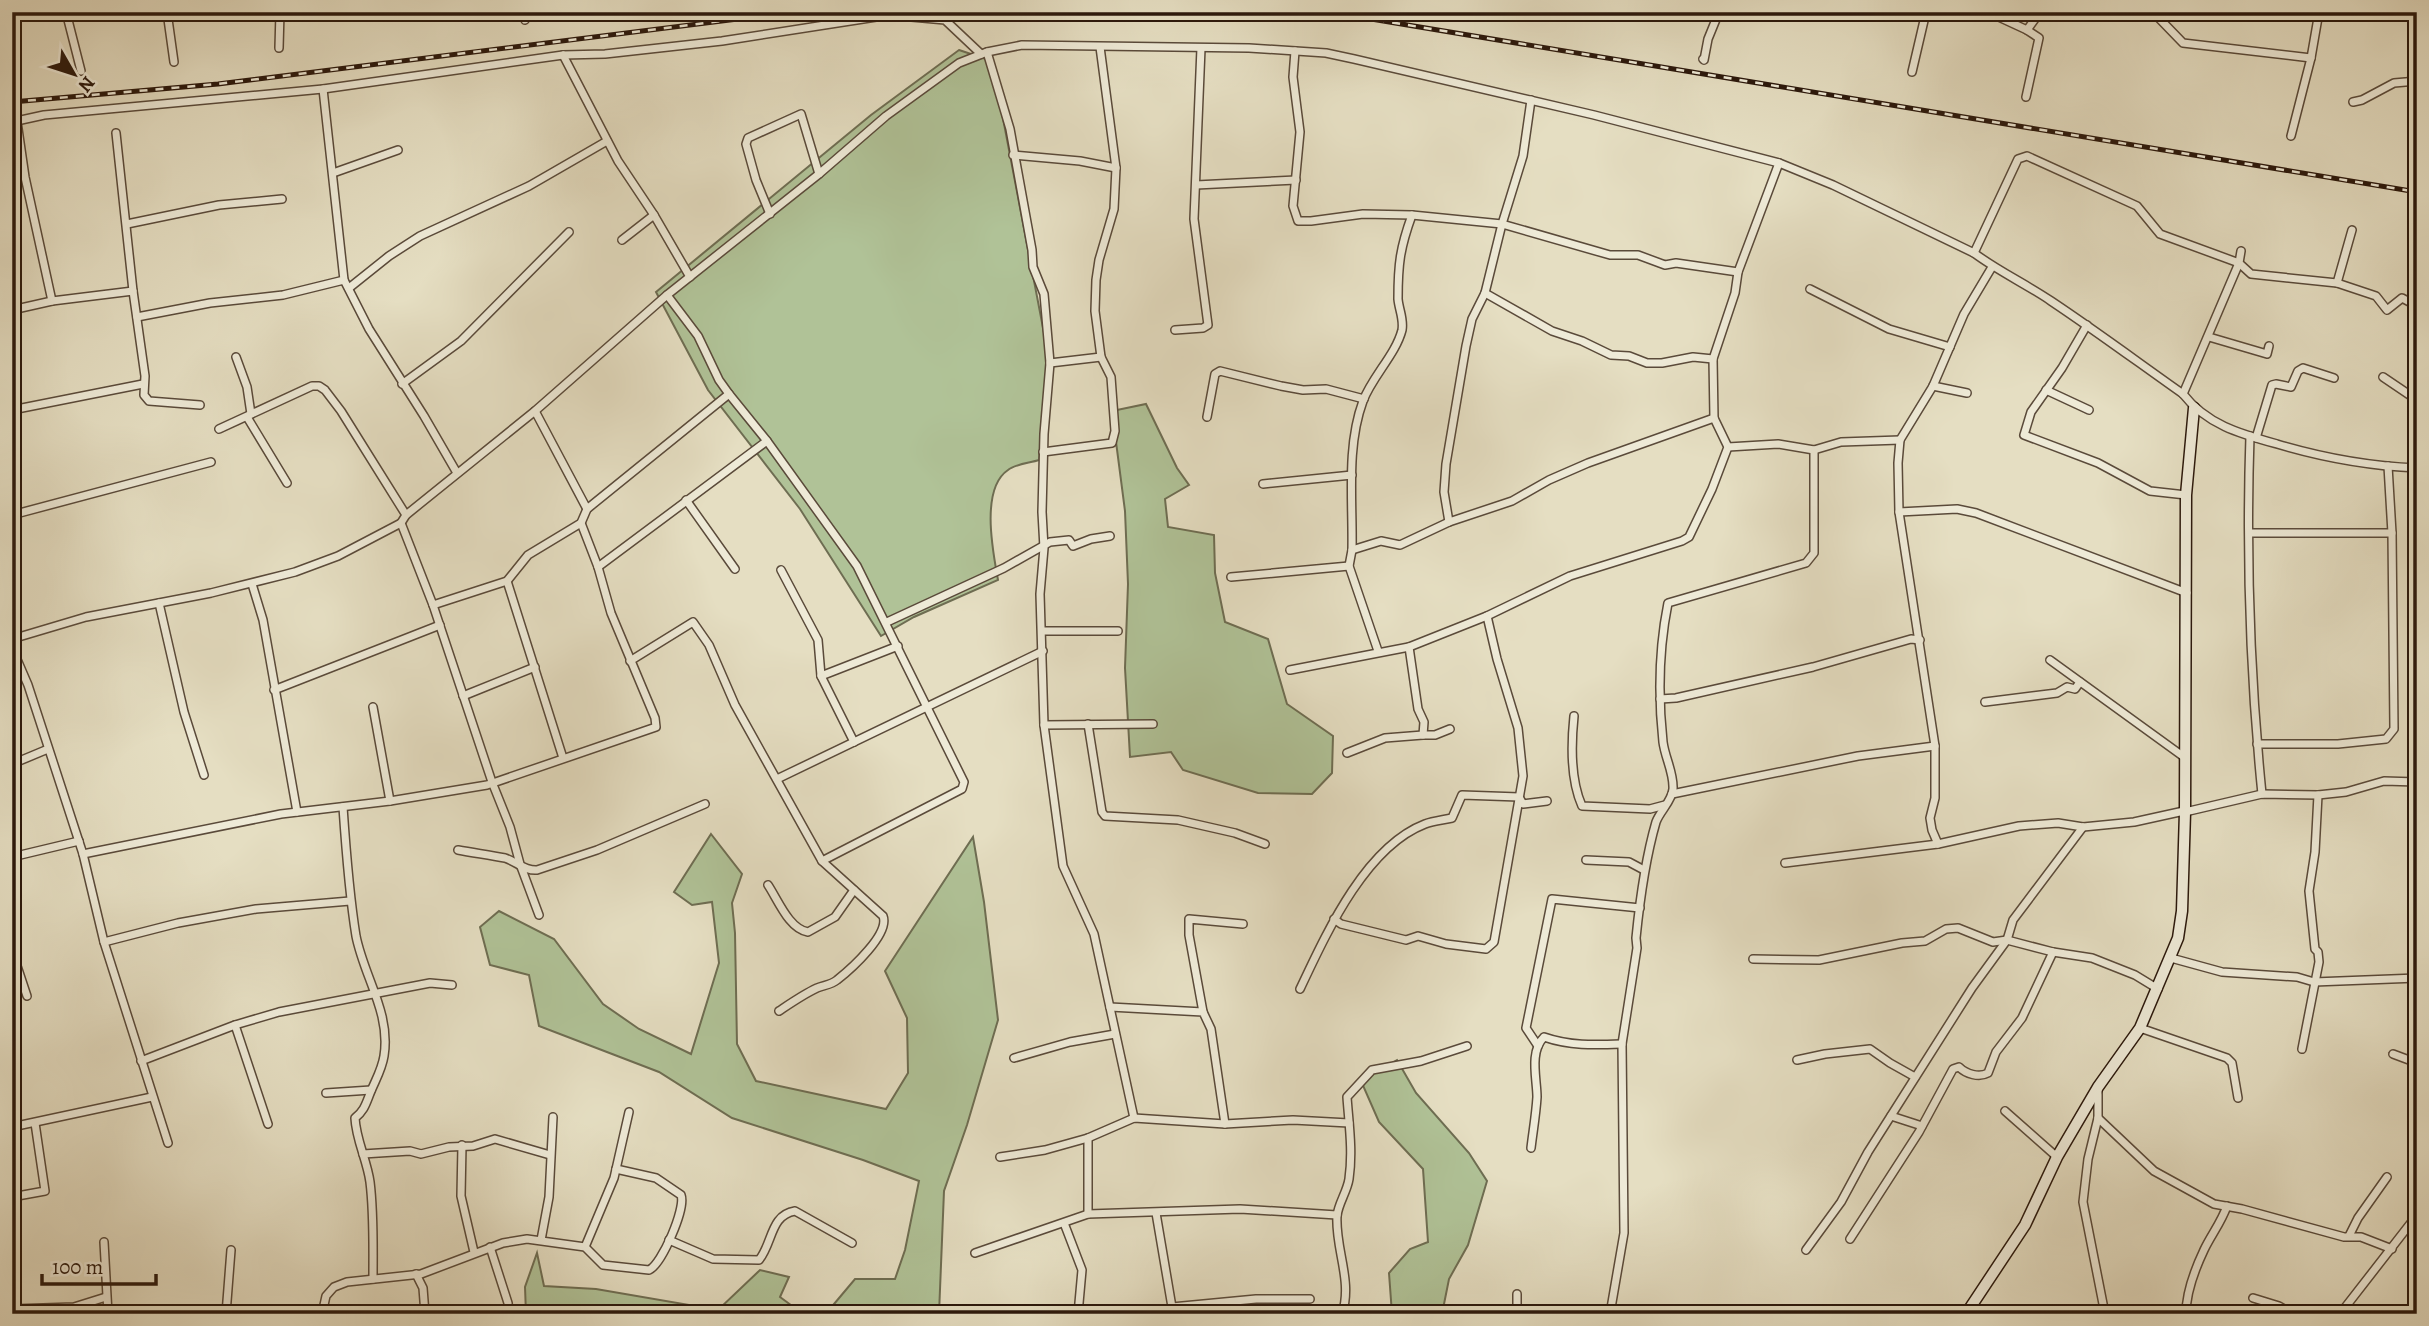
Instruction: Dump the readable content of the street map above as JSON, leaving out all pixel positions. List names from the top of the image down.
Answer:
{
  "scale_bar": "100 m",
  "north": "bottom right"
}
